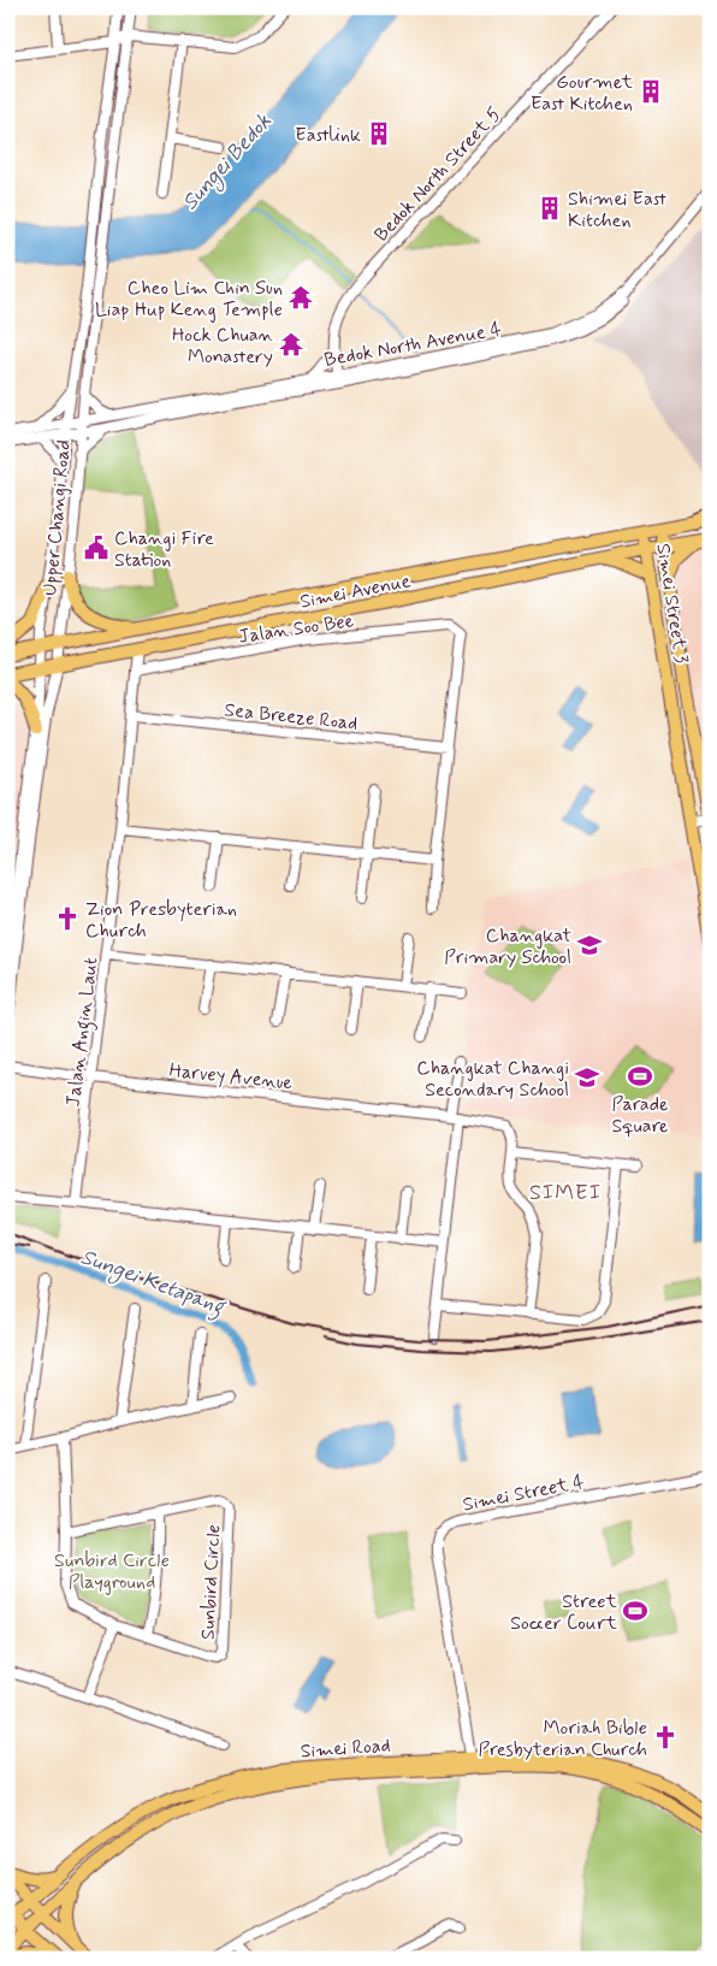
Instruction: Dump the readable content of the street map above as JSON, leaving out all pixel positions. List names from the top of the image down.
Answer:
{
  "streets": {
    "main road": ["Simei Avenue", "Simei Street 3", "Simei Road"],
    "street": [
      "Bedok North Street 5",
      "Bedok North Avenue 4",
      "Upper Changi Road",
      "Jalan Soo Bee",
      "Sea Breeze Road",
      "Jalan Angin Laut",
      "Harvey Avenue",
      "Simei Street 4",
      "Sunbird Circle"
    ]
  },
  "crossings": [
    ["Bedok North Street 5", "Bedok North Avenue 4"],
    ["Bedok North Avenue 4", "Upper Changi Road"],
    ["Upper Changi Road", "Simei Avenue"],
    ["Simei Avenue", "Simei Street 3"],
    ["Simei Avenue", "Jalan Angin Laut"],
    ["Jalan Soo Bee", "Sea Breeze Road"],
    ["Jalan Soo Bee", "Jalan Angin Laut"],
    ["Sea Breeze Road", "Jalan Angin Laut"],
    ["Jalan Angin Laut", "Harvey Avenue"],
    ["Simei Street 4", "Simei Road"]
  ],
  "districts": ["SIMEI"],
  "water": ["Sungei Bedok", "Sungei Ketapang"],
  "parks": ["Sunbird Circle Playground"],
  "places": {
    "building": ["Gourmet East Kitchen", "Eastlink", "Shimei East Kitchen"],
    "temple": ["Cheo Lim Chin Sun Liap Hup Keng Temple", "Hock Chuan Monastery"],
    "public building": ["Changi Fire Station"],
    "church": ["Zion Presbyterian Church", "Moriah Bible Presbyterian Church"],
    "school or university": ["Changkat Primary School", "Changkat Changi Secondary School"],
    "sports": ["Parade Square", "Street Soccer Court"]
  }
}
